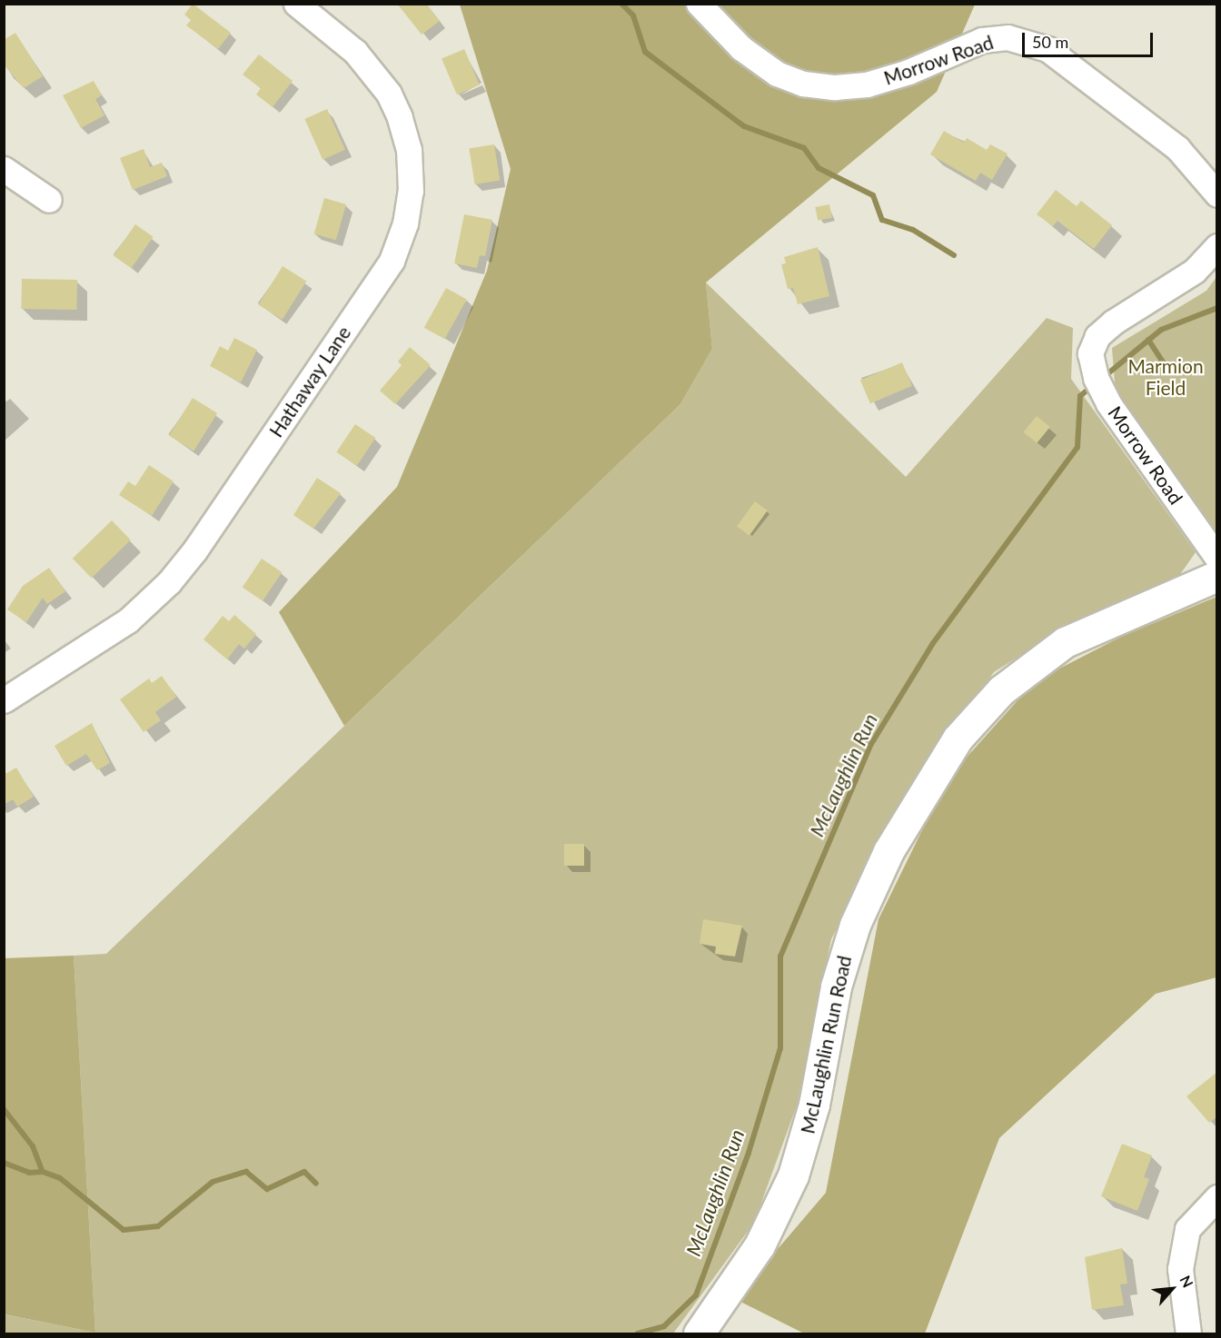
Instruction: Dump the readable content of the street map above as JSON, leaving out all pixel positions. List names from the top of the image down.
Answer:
{
  "streets": {
    "main road": ["McLaughlin Run Road"],
    "street": ["Morrow Road", "Hathaway Lane"]
  },
  "water": ["McLaughlin Run"],
  "parks": ["Marmion Field"],
  "scale_bar": "50 m",
  "north": "top right"
}
